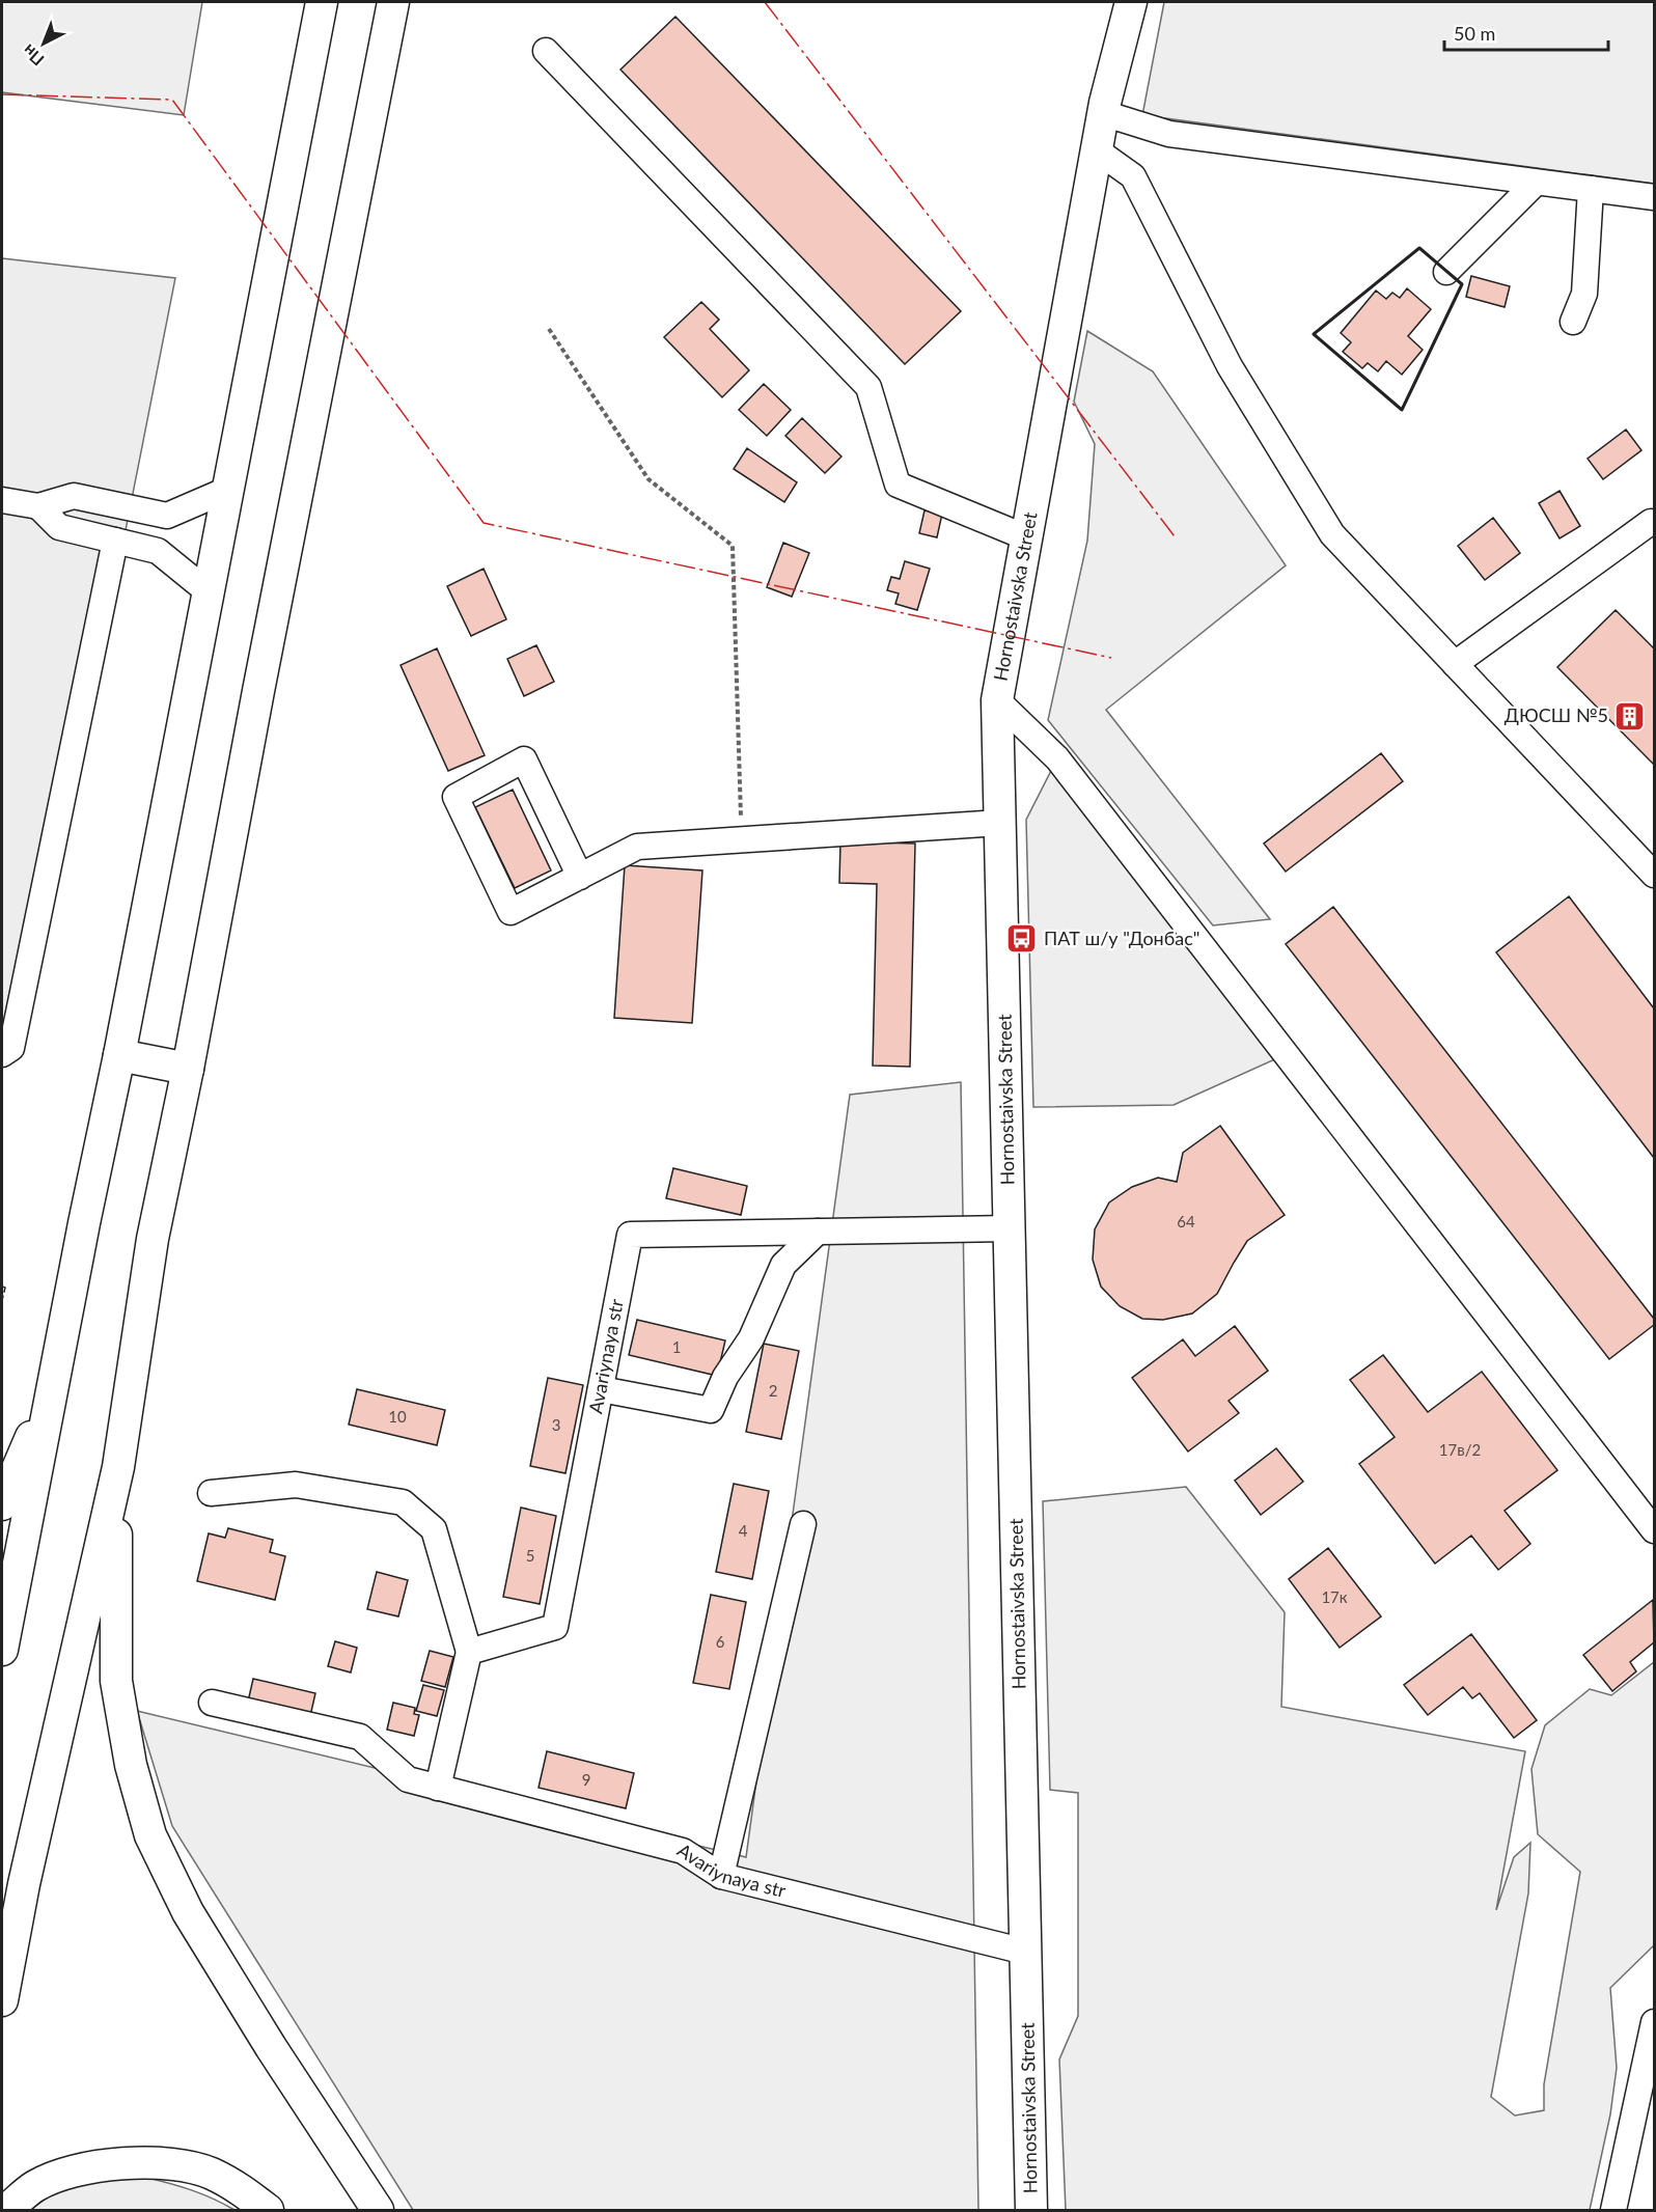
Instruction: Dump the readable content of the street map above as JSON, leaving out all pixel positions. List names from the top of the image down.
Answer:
{
  "streets": {
    "main road": ["Hornostaivska Street"],
    "street": ["Avariynaya str"]
  },
  "crossings": [
    ["Hornostaivska Street", "Avariynaya str"]
  ],
  "places": {
    "building": ["ДЮСШ №5"],
    "bus stop": ["ПАТ ш/у \"Донбас\""]
  },
  "house_numbers": [
    "64",
    "1",
    "2",
    "10",
    "3",
    "17в/2",
    "4",
    "5",
    "17к",
    "6",
    "9"
  ],
  "scale_bar": "50 m",
  "north": "bottom left"
}
